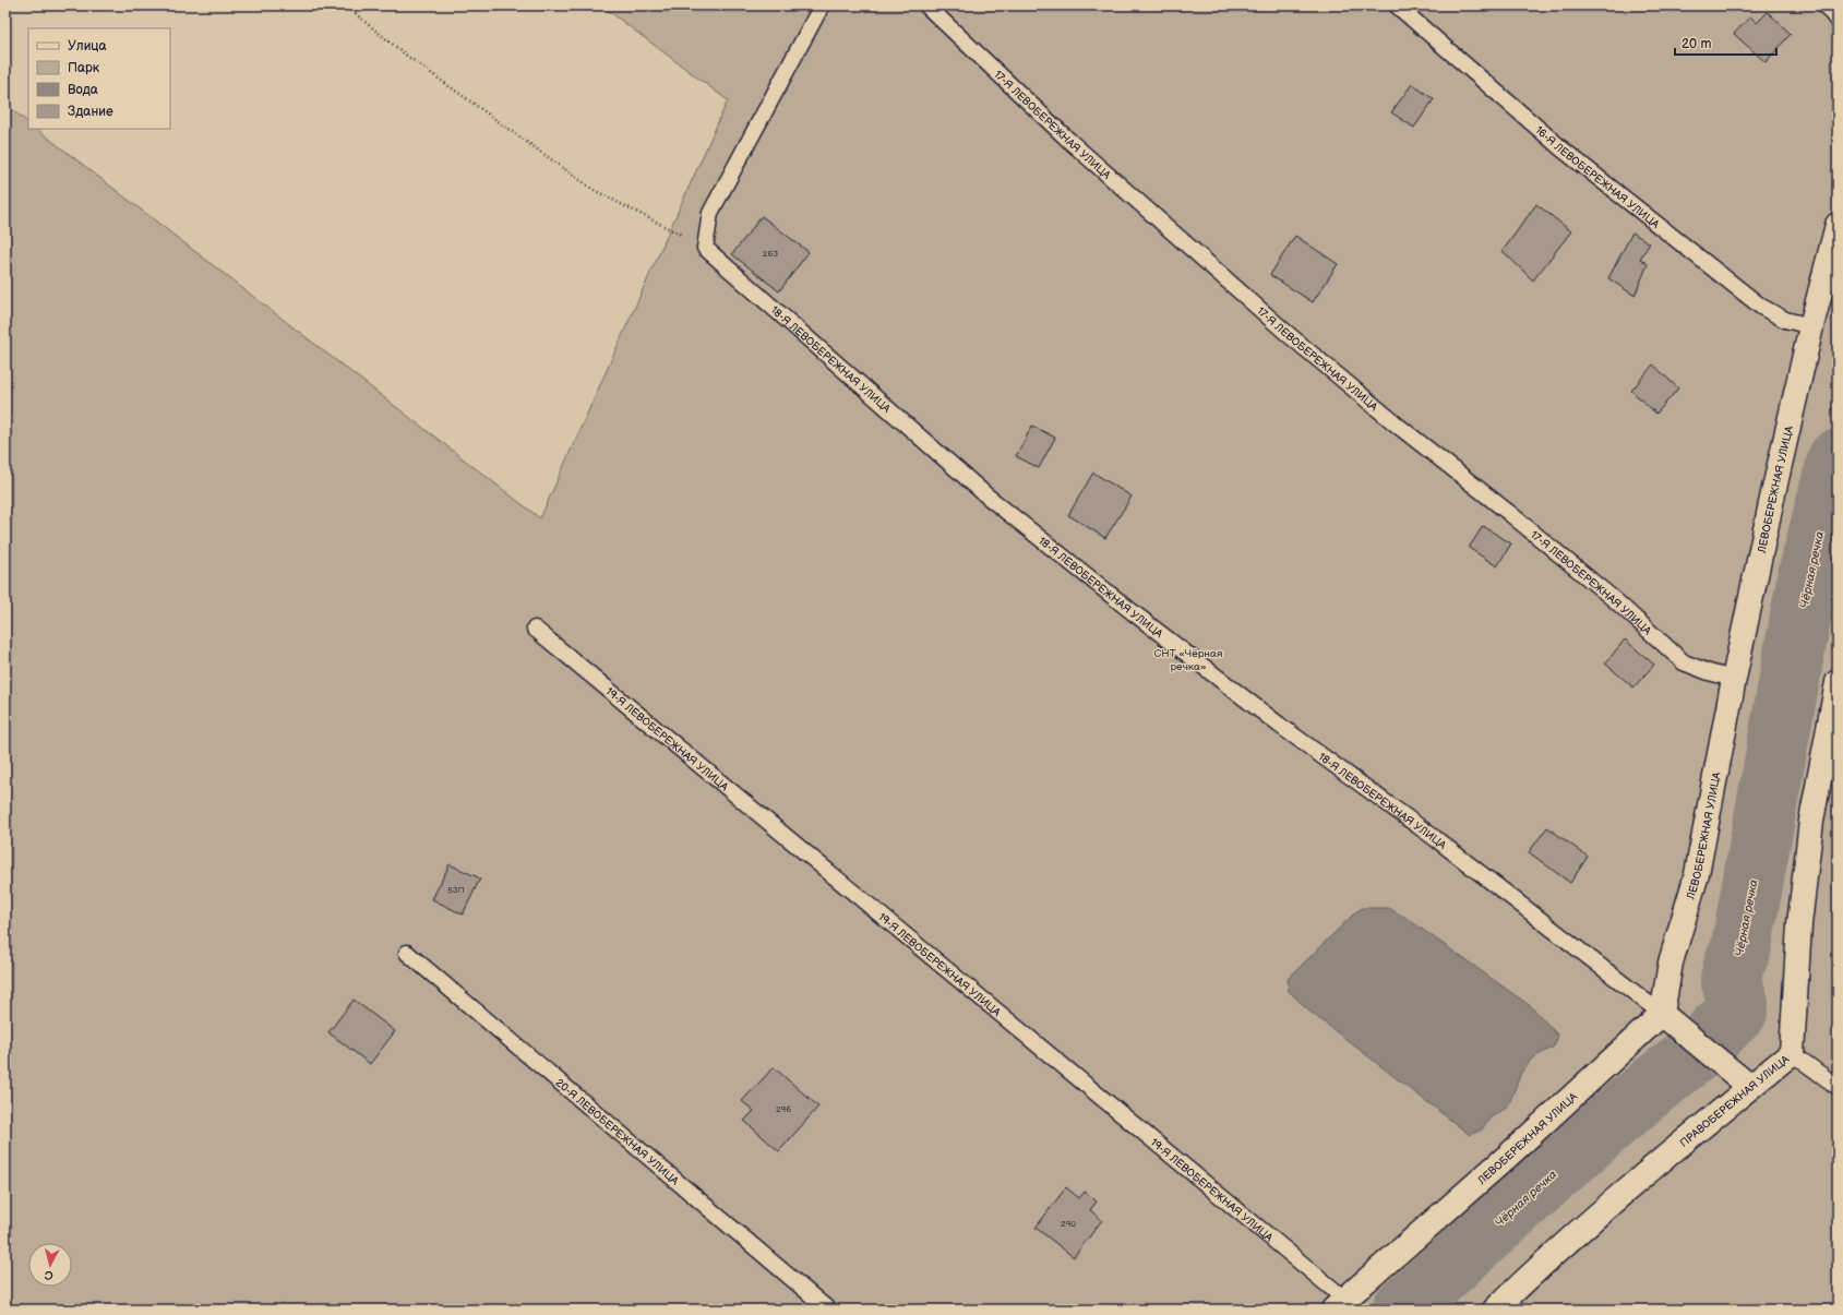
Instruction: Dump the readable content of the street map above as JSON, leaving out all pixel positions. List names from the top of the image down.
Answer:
{
  "streets": {
    "street": ["ЛЕВОБЕРЕЖНАЯ УЛИЦА", "ПРАВОБЕРЕЖНАЯ УЛИЦА"],
    "lane": [
      "17-Я ЛЕВОБЕРЕЖНАЯ УЛИЦА",
      "16-Я ЛЕВОБЕРЕЖНАЯ УЛИЦА",
      "18-Я ЛЕВОБЕРЕЖНАЯ УЛИЦА",
      "19-Я ЛЕВОБЕРЕЖНАЯ УЛИЦА",
      "20-Я ЛЕВОБЕРЕЖНАЯ УЛИЦА"
    ]
  },
  "crossings": [
    ["17-Я ЛЕВОБЕРЕЖНАЯ УЛИЦА", "ЛЕВОБЕРЕЖНАЯ УЛИЦА"],
    ["16-Я ЛЕВОБЕРЕЖНАЯ УЛИЦА", "ЛЕВОБЕРЕЖНАЯ УЛИЦА"],
    ["18-Я ЛЕВОБЕРЕЖНАЯ УЛИЦА", "ЛЕВОБЕРЕЖНАЯ УЛИЦА"],
    ["ЛЕВОБЕРЕЖНАЯ УЛИЦА", "19-Я ЛЕВОБЕРЕЖНАЯ УЛИЦА"]
  ],
  "water": ["Чёрная речка"],
  "parks": ["СНТ «Чёрная речка»"],
  "house_numbers": [
    "263",
    "53П",
    "296",
    "290"
  ],
  "legend": [
    "Улица",
    "Парк",
    "Вода",
    "Здание"
  ],
  "scale_bar": "20 m",
  "north": "bottom"
}
